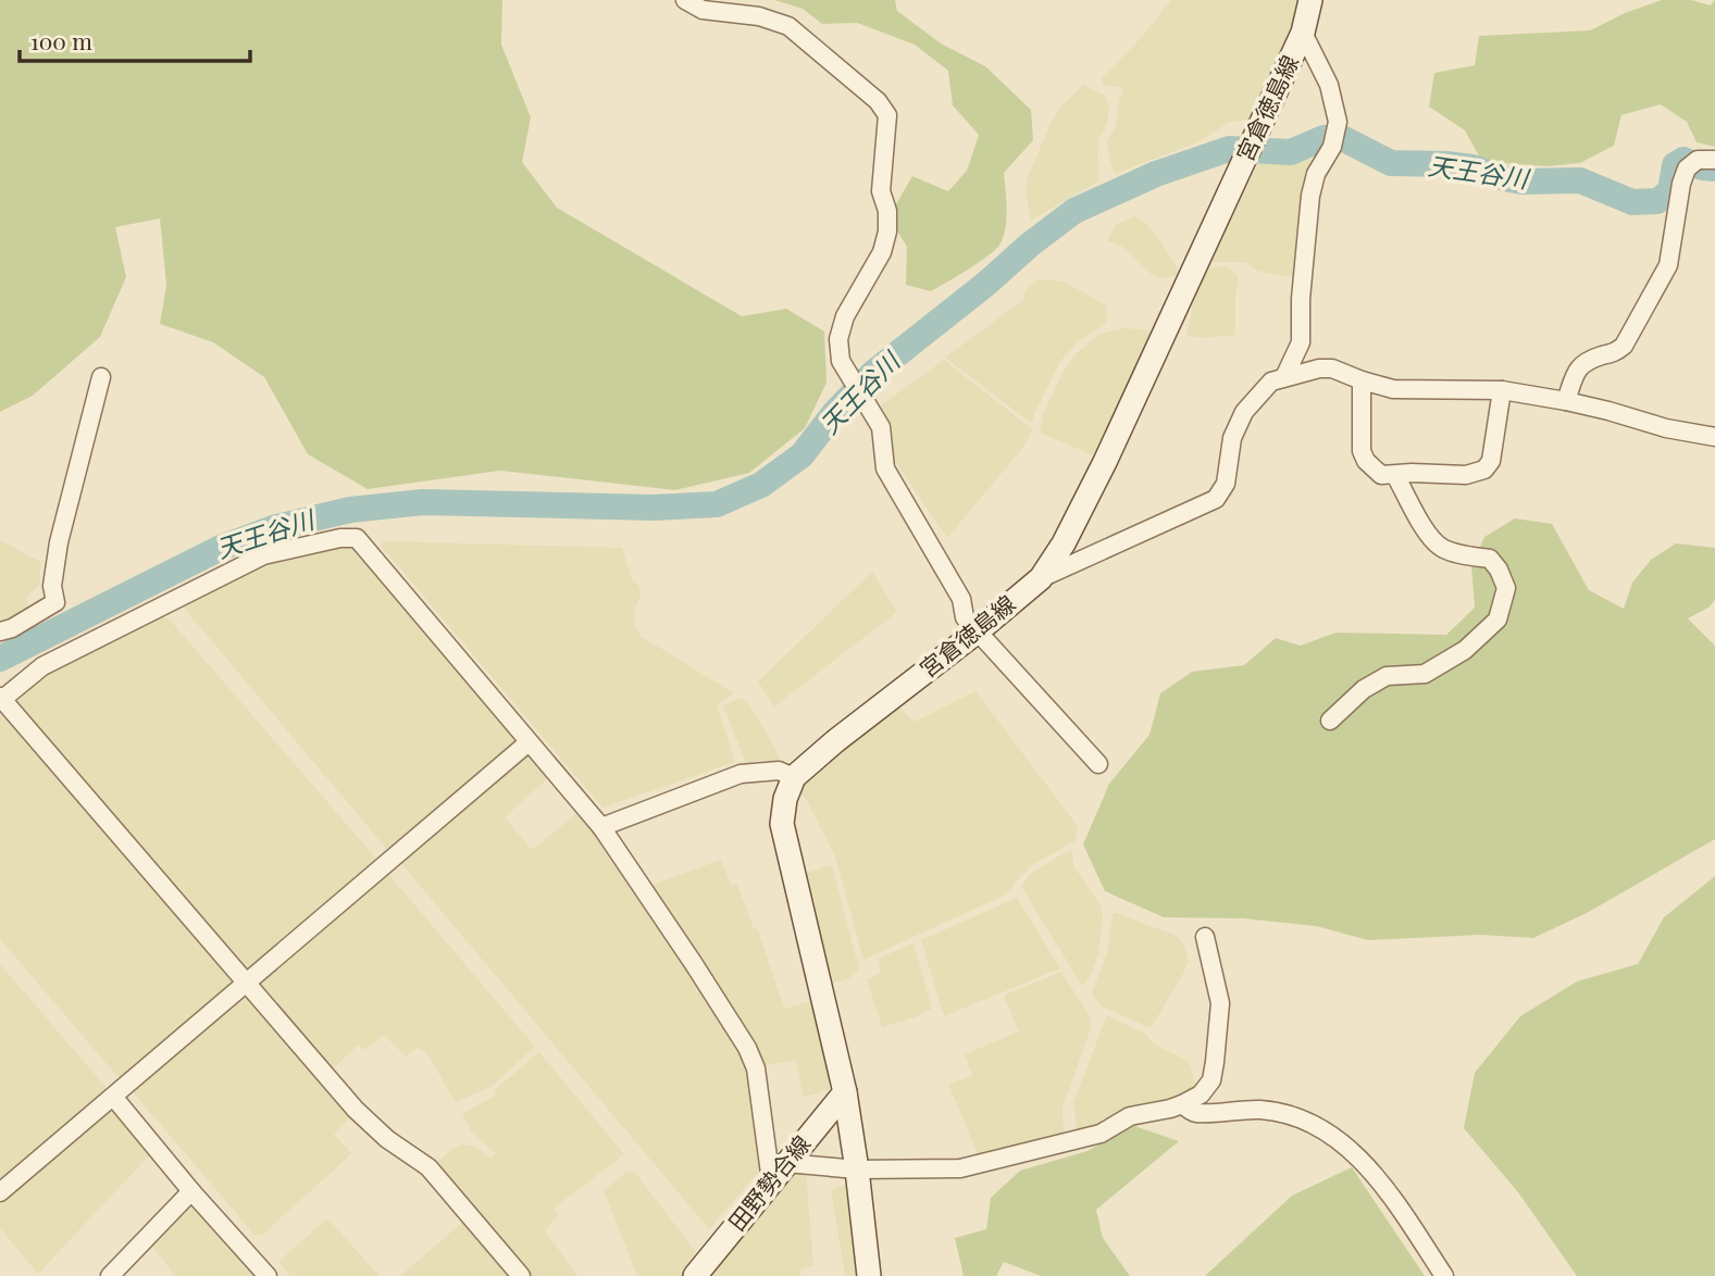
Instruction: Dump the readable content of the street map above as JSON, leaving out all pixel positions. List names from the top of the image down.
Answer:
{
  "streets": {
    "main road": ["宮倉徳島線", "田野勢合線"]
  },
  "water": ["天王谷川"],
  "scale_bar": "100 m"
}
